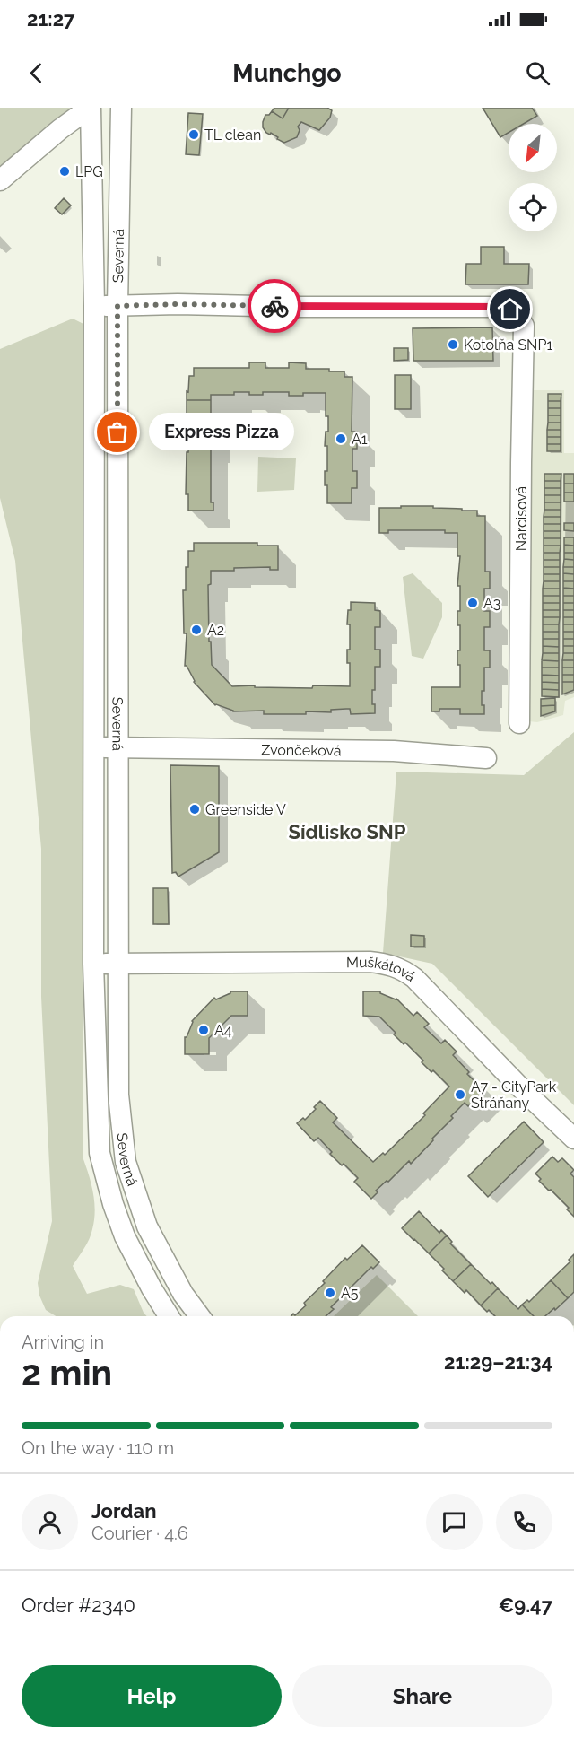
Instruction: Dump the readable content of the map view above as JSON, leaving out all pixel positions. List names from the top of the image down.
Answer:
{
  "streets": {
    "street": [
      "Severná",
      "Narcisová",
      "Zvončeková",
      "Muškátová"
    ]
  },
  "crossings": [
    ["Severná", "Narcisová"],
    ["Severná", "Zvončeková"],
    ["Severná", "Muškátová"]
  ],
  "districts": ["Sídlisko SNP"],
  "places": [
    "TL clean",
    "LPG",
    "Kotolňa SNP1",
    "Express Pizza",
    "A1",
    "A3",
    "A2",
    "Greenside V",
    "A4",
    "A7 - CityPark Stráňany",
    "A5"
  ],
  "north": "bottom left",
  "page": {
    "status": "21:27",
    "header": "Munchgo",
    "bubble": "Express Pizza",
    "heading": ["2 min", "Arriving in", "21:29–21:34"],
    "panel": [
      "Jordan",
      "Courier · 4.6",
      "Order #2340",
      "€9.47"
    ],
    "bar": "On the way · 110 m",
    "buttons": ["Help", "Share"]
  }
}
